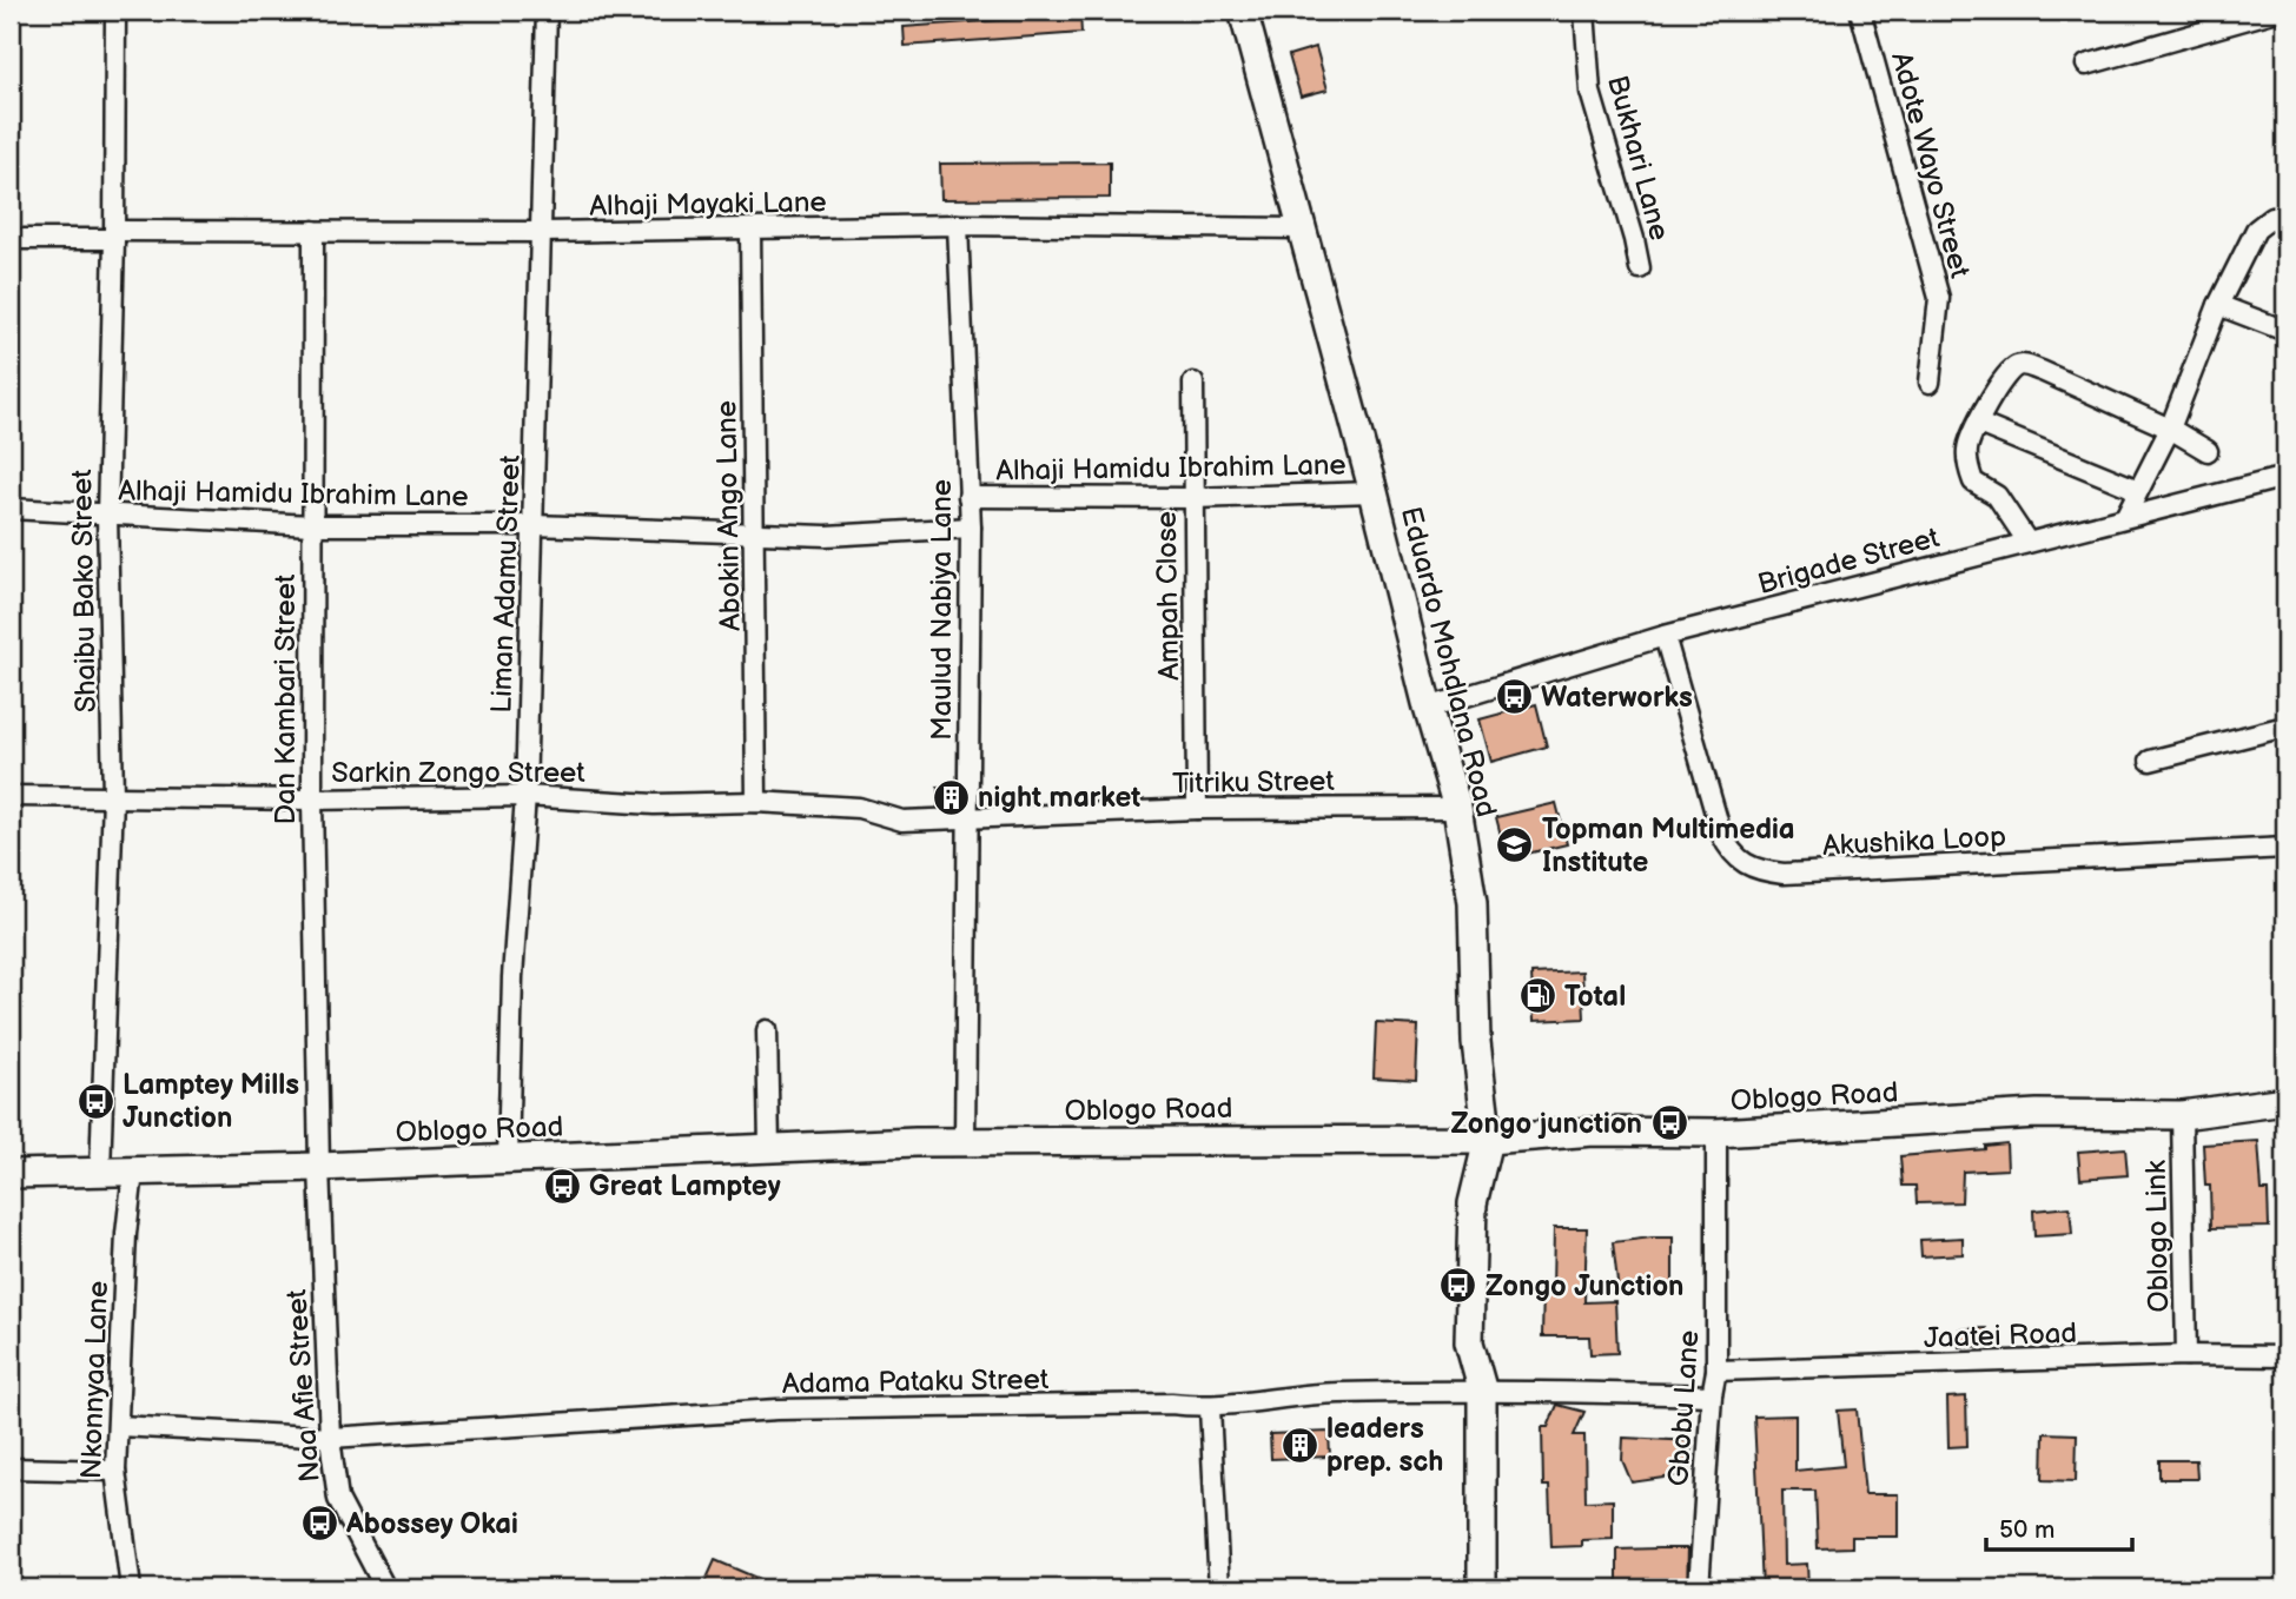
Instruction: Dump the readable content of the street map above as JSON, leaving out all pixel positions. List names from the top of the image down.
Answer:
{
  "streets": {
    "main road": ["Eduardo Mohdlana Road", "Oblogo Road"],
    "street": [
      "Bukhari Lane",
      "Adote Wayo Street",
      "Alhaji Mayaki Lane",
      "Alhaji Hamidu Ibrahim Lane",
      "Abokin Ango Lane",
      "Brigade Street",
      "Liman Adamu Street",
      "Shaibu Bako Street",
      "Ampah Close",
      "Maulud Nabiya Lane",
      "Dan Kambari Street",
      "Sarkin Zongo Street",
      "Titriku Street",
      "Akushika Loop",
      "Oblogo Link",
      "Jaatei Road",
      "Nkonnyaa Lane",
      "Adama Pataku Street",
      "Naa Afie Street",
      "Gbobu Lane"
    ]
  },
  "crossings": [
    ["Alhaji Mayaki Lane", "Abokin Ango Lane"],
    ["Alhaji Mayaki Lane", "Liman Adamu Street"],
    ["Alhaji Mayaki Lane", "Shaibu Bako Street"],
    ["Alhaji Mayaki Lane", "Maulud Nabiya Lane"],
    ["Alhaji Mayaki Lane", "Eduardo Mohdlana Road"],
    ["Alhaji Mayaki Lane", "Dan Kambari Street"],
    ["Alhaji Hamidu Ibrahim Lane", "Abokin Ango Lane"],
    ["Alhaji Hamidu Ibrahim Lane", "Liman Adamu Street"],
    ["Alhaji Hamidu Ibrahim Lane", "Shaibu Bako Street"],
    ["Alhaji Hamidu Ibrahim Lane", "Ampah Close"],
    ["Alhaji Hamidu Ibrahim Lane", "Maulud Nabiya Lane"],
    ["Alhaji Hamidu Ibrahim Lane", "Eduardo Mohdlana Road"],
    ["Alhaji Hamidu Ibrahim Lane", "Dan Kambari Street"],
    ["Abokin Ango Lane", "Sarkin Zongo Street"],
    ["Abokin Ango Lane", "Titriku Street"],
    ["Brigade Street", "Eduardo Mohdlana Road"],
    ["Brigade Street", "Akushika Loop"],
    ["Liman Adamu Street", "Sarkin Zongo Street"],
    ["Liman Adamu Street", "Oblogo Road"],
    ["Shaibu Bako Street", "Sarkin Zongo Street"],
    ["Shaibu Bako Street", "Oblogo Road"],
    ["Ampah Close", "Titriku Street"],
    ["Maulud Nabiya Lane", "Titriku Street"],
    ["Maulud Nabiya Lane", "Oblogo Road"],
    ["Eduardo Mohdlana Road", "Titriku Street"],
    ["Eduardo Mohdlana Road", "Oblogo Road"],
    ["Eduardo Mohdlana Road", "Adama Pataku Street"],
    ["Dan Kambari Street", "Sarkin Zongo Street"],
    ["Dan Kambari Street", "Oblogo Road"],
    ["Dan Kambari Street", "Naa Afie Street"],
    ["Sarkin Zongo Street", "Titriku Street"],
    ["Oblogo Road", "Oblogo Link"],
    ["Oblogo Road", "Nkonnyaa Lane"],
    ["Oblogo Road", "Naa Afie Street"],
    ["Oblogo Road", "Gbobu Lane"],
    ["Oblogo Link", "Jaatei Road"],
    ["Jaatei Road", "Gbobu Lane"],
    ["Nkonnyaa Lane", "Adama Pataku Street"],
    ["Adama Pataku Street", "Naa Afie Street"],
    ["Adama Pataku Street", "Gbobu Lane"]
  ],
  "places": {
    "bus stop": [
      "Waterworks",
      "Lamptey Mills Junction",
      "Zongo junction",
      "Great Lamptey",
      "Zongo Junction",
      "Abossey Okai"
    ],
    "building": ["night market", "leaders prep. sch"],
    "school or university": ["Topman Multimedia Institute"],
    "fuel station": ["Total"]
  },
  "scale_bar": "50 m"
}
